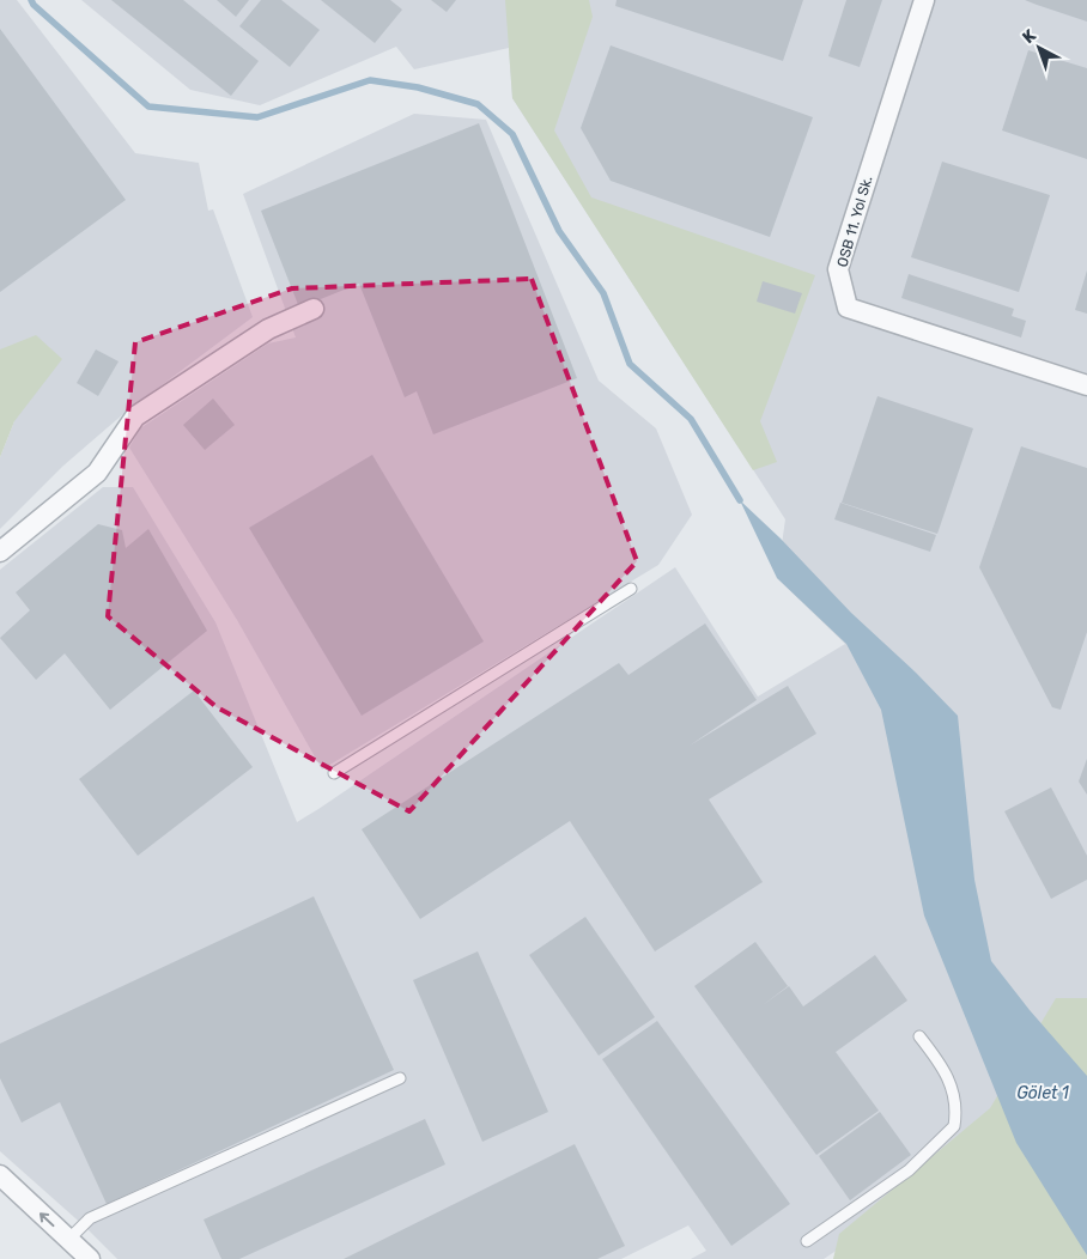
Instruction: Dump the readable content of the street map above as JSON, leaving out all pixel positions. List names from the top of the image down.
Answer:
{
  "streets": {
    "street": ["OSB 11. Yol Sk."]
  },
  "water": ["Gölet 1"],
  "north": "top left"
}
